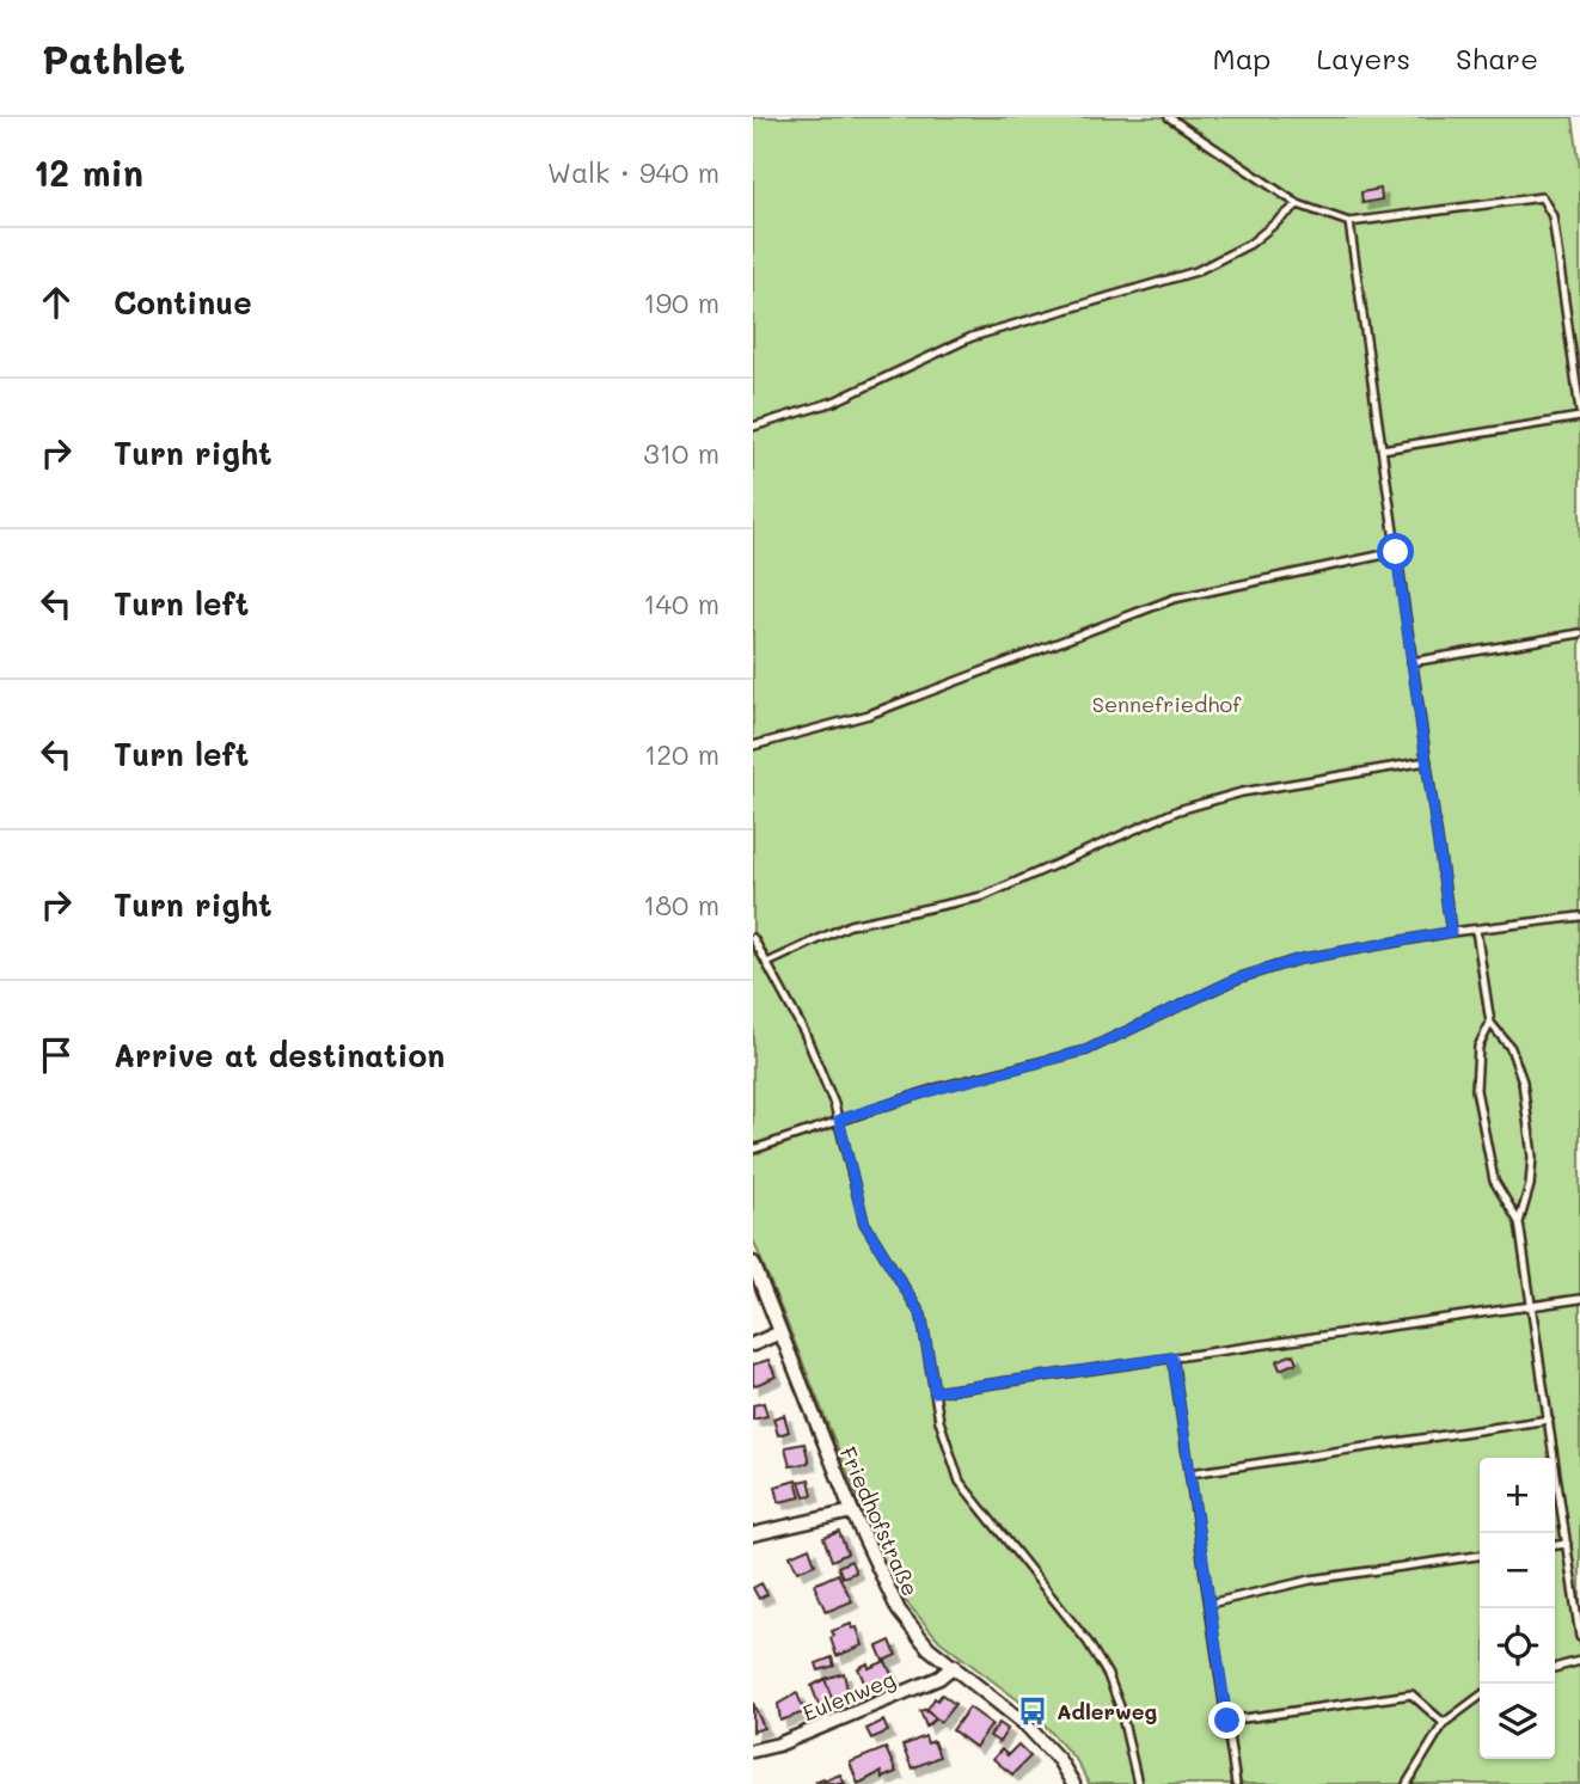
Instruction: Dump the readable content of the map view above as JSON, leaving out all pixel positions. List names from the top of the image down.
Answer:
{
  "streets": {
    "street": ["Friedhofstraße", "Eulenweg"]
  },
  "crossings": [
    ["Friedhofstraße", "Eulenweg"]
  ],
  "parks": ["Sennefriedhof"],
  "places": {
    "bus stop": ["Adlerweg"]
  },
  "page": {
    "header": "Pathlet",
    "nav": ["Map", "Layers", "Share"],
    "heading": ["12 min", "Walk · 940 m"],
    "list": [
      ["Continue", "190 m"],
      ["Turn right", "310 m"],
      ["Turn left", "140 m"],
      ["Turn left", "120 m"],
      ["Turn right", "180 m"],
      "Arrive at destination"
    ],
    "map_buttons": ["+", "−"]
  }
}
